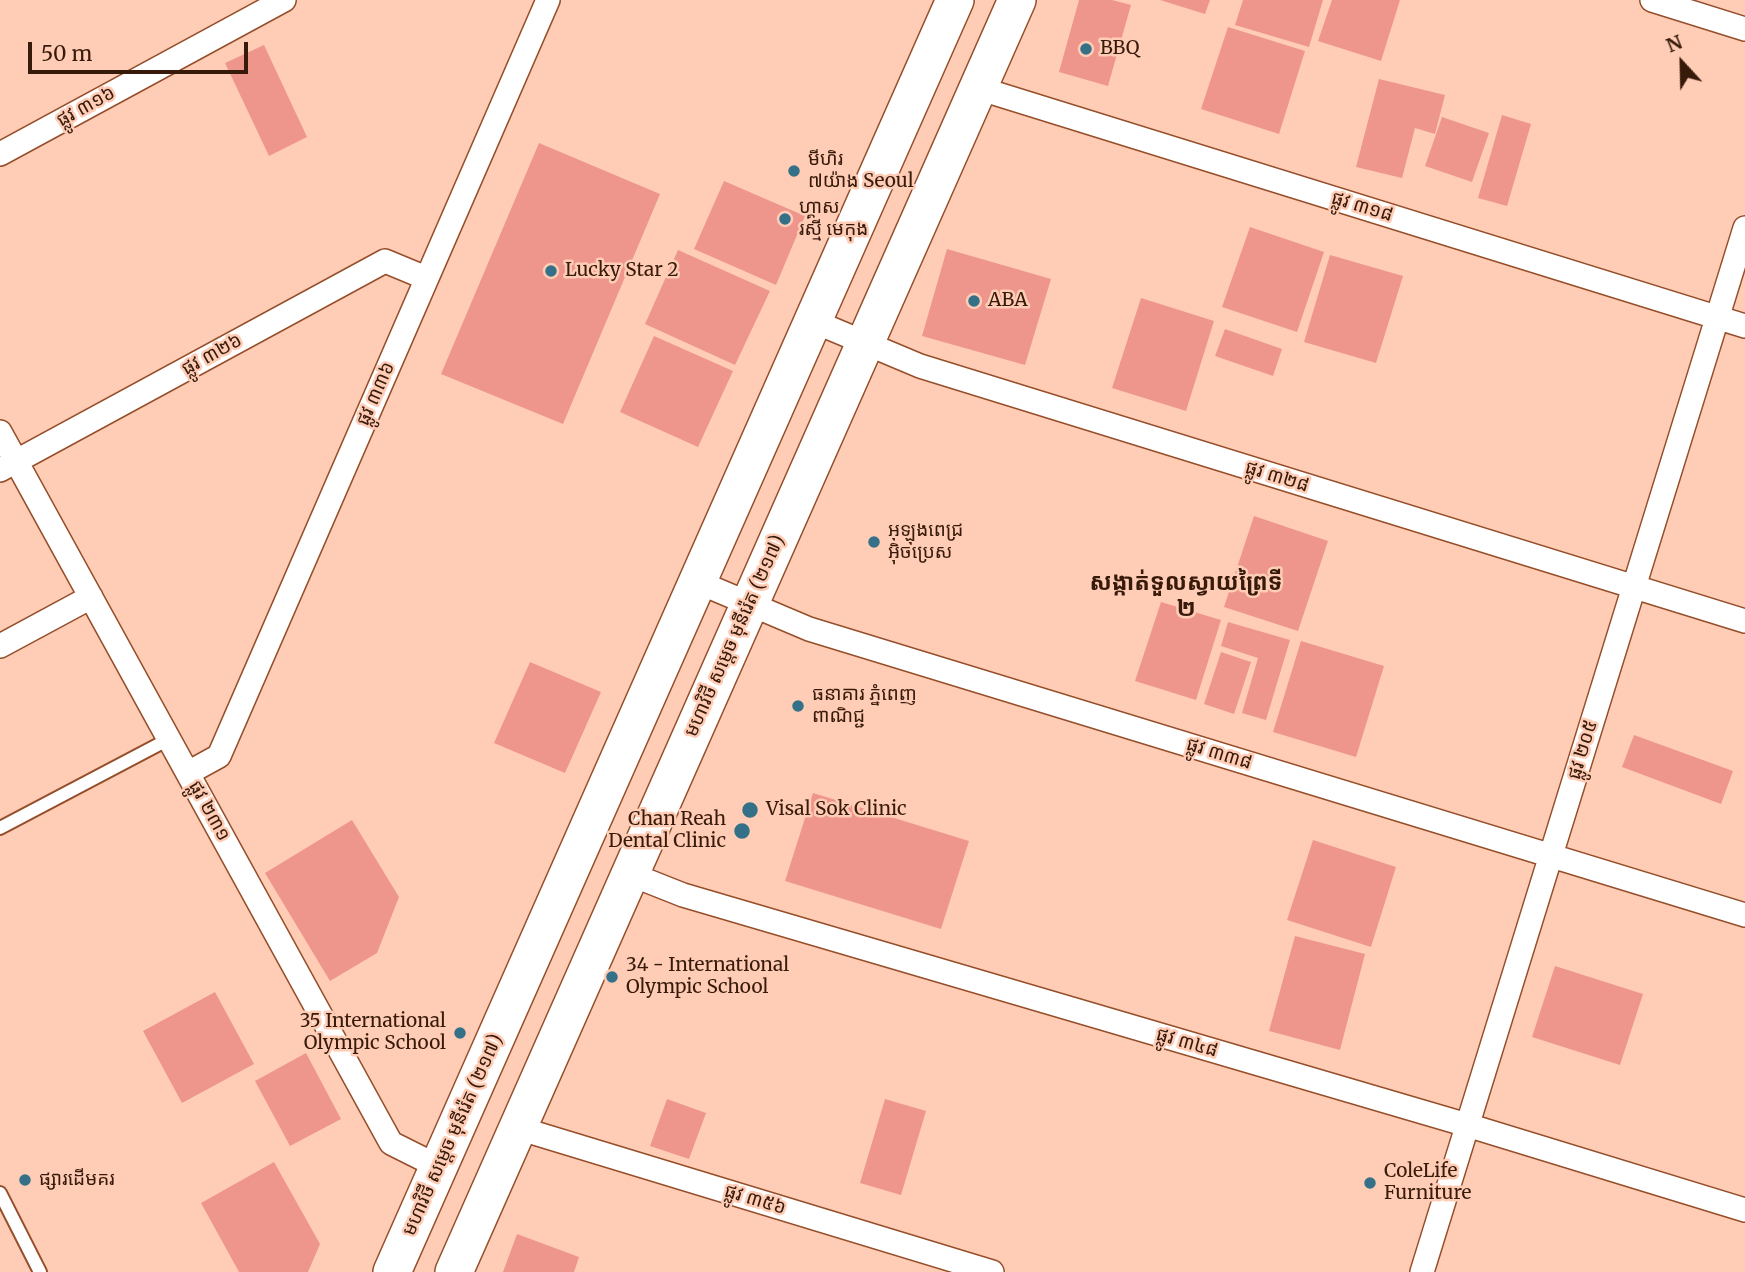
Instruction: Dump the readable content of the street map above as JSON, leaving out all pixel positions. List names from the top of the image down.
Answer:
{
  "streets": {
    "main road": ["មហាវិថី សម្តេច មុនីរ៉េត (២១៧)"],
    "street": [
      "ផ្លូវ ៣១៦",
      "ផ្លូវ ៣១៨",
      "ផ្លូវ ៣២៦",
      "ផ្លូវ ៣៣៦",
      "ផ្លូវ ៣២៨",
      "ផ្លូវ ២០៥",
      "ផ្លូវ ៣៣៨",
      "ផ្លូវ ២៣១",
      "ផ្លូវ ៣៤៨",
      "ផ្លូវ ៣៥៦"
    ]
  },
  "crossings": [
    ["ផ្លូវ ៣១៨", "មហាវិថី សម្តេច មុនីរ៉េត (២១៧)"],
    ["ផ្លូវ ៣១៨", "ផ្លូវ ២០៥"],
    ["ផ្លូវ ៣២៦", "ផ្លូវ ៣៣៦"],
    ["ផ្លូវ ៣២៦", "ផ្លូវ ២៣១"],
    ["ផ្លូវ ៣៣៦", "ផ្លូវ ២៣១"],
    ["ផ្លូវ ៣២៨", "មហាវិថី សម្តេច មុនីរ៉េត (២១៧)"],
    ["ផ្លូវ ៣២៨", "ផ្លូវ ២០៥"],
    ["មហាវិថី សម្តេច មុនីរ៉េត (២១៧)", "ផ្លូវ ៣៣៨"],
    ["មហាវិថី សម្តេច មុនីរ៉េត (២១៧)", "ផ្លូវ ២៣១"],
    ["មហាវិថី សម្តេច មុនីរ៉េត (២១៧)", "ផ្លូវ ៣៤៨"],
    ["មហាវិថី សម្តេច មុនីរ៉េត (២១៧)", "ផ្លូវ ៣៥៦"],
    ["ផ្លូវ ២០៥", "ផ្លូវ ៣៣៨"],
    ["ផ្លូវ ២០៥", "ផ្លូវ ៣៤៨"]
  ],
  "districts": ["សង្កាត់ទួលស្វាយព្រៃទី ២"],
  "places": [
    "BBQ",
    "មីហិរ ៧យ៉ាង Seoul",
    "ហ្គាស រស្មី មេកុង",
    "Lucky Star 2",
    "ABA",
    "អុឡុងពេជ្រ អ៊ិចប្រេស",
    "ធនាគារ ភ្នំពេញ ពាណិជ្ជ",
    "Visal Sok Clinic",
    "Chan Reah Dental Clinic",
    "34 - International Olympic School",
    "35 International Olympic School",
    "ផ្សារដើមគរ",
    "ColeLife Furniture"
  ],
  "scale_bar": "50 m",
  "north": "top"
}
